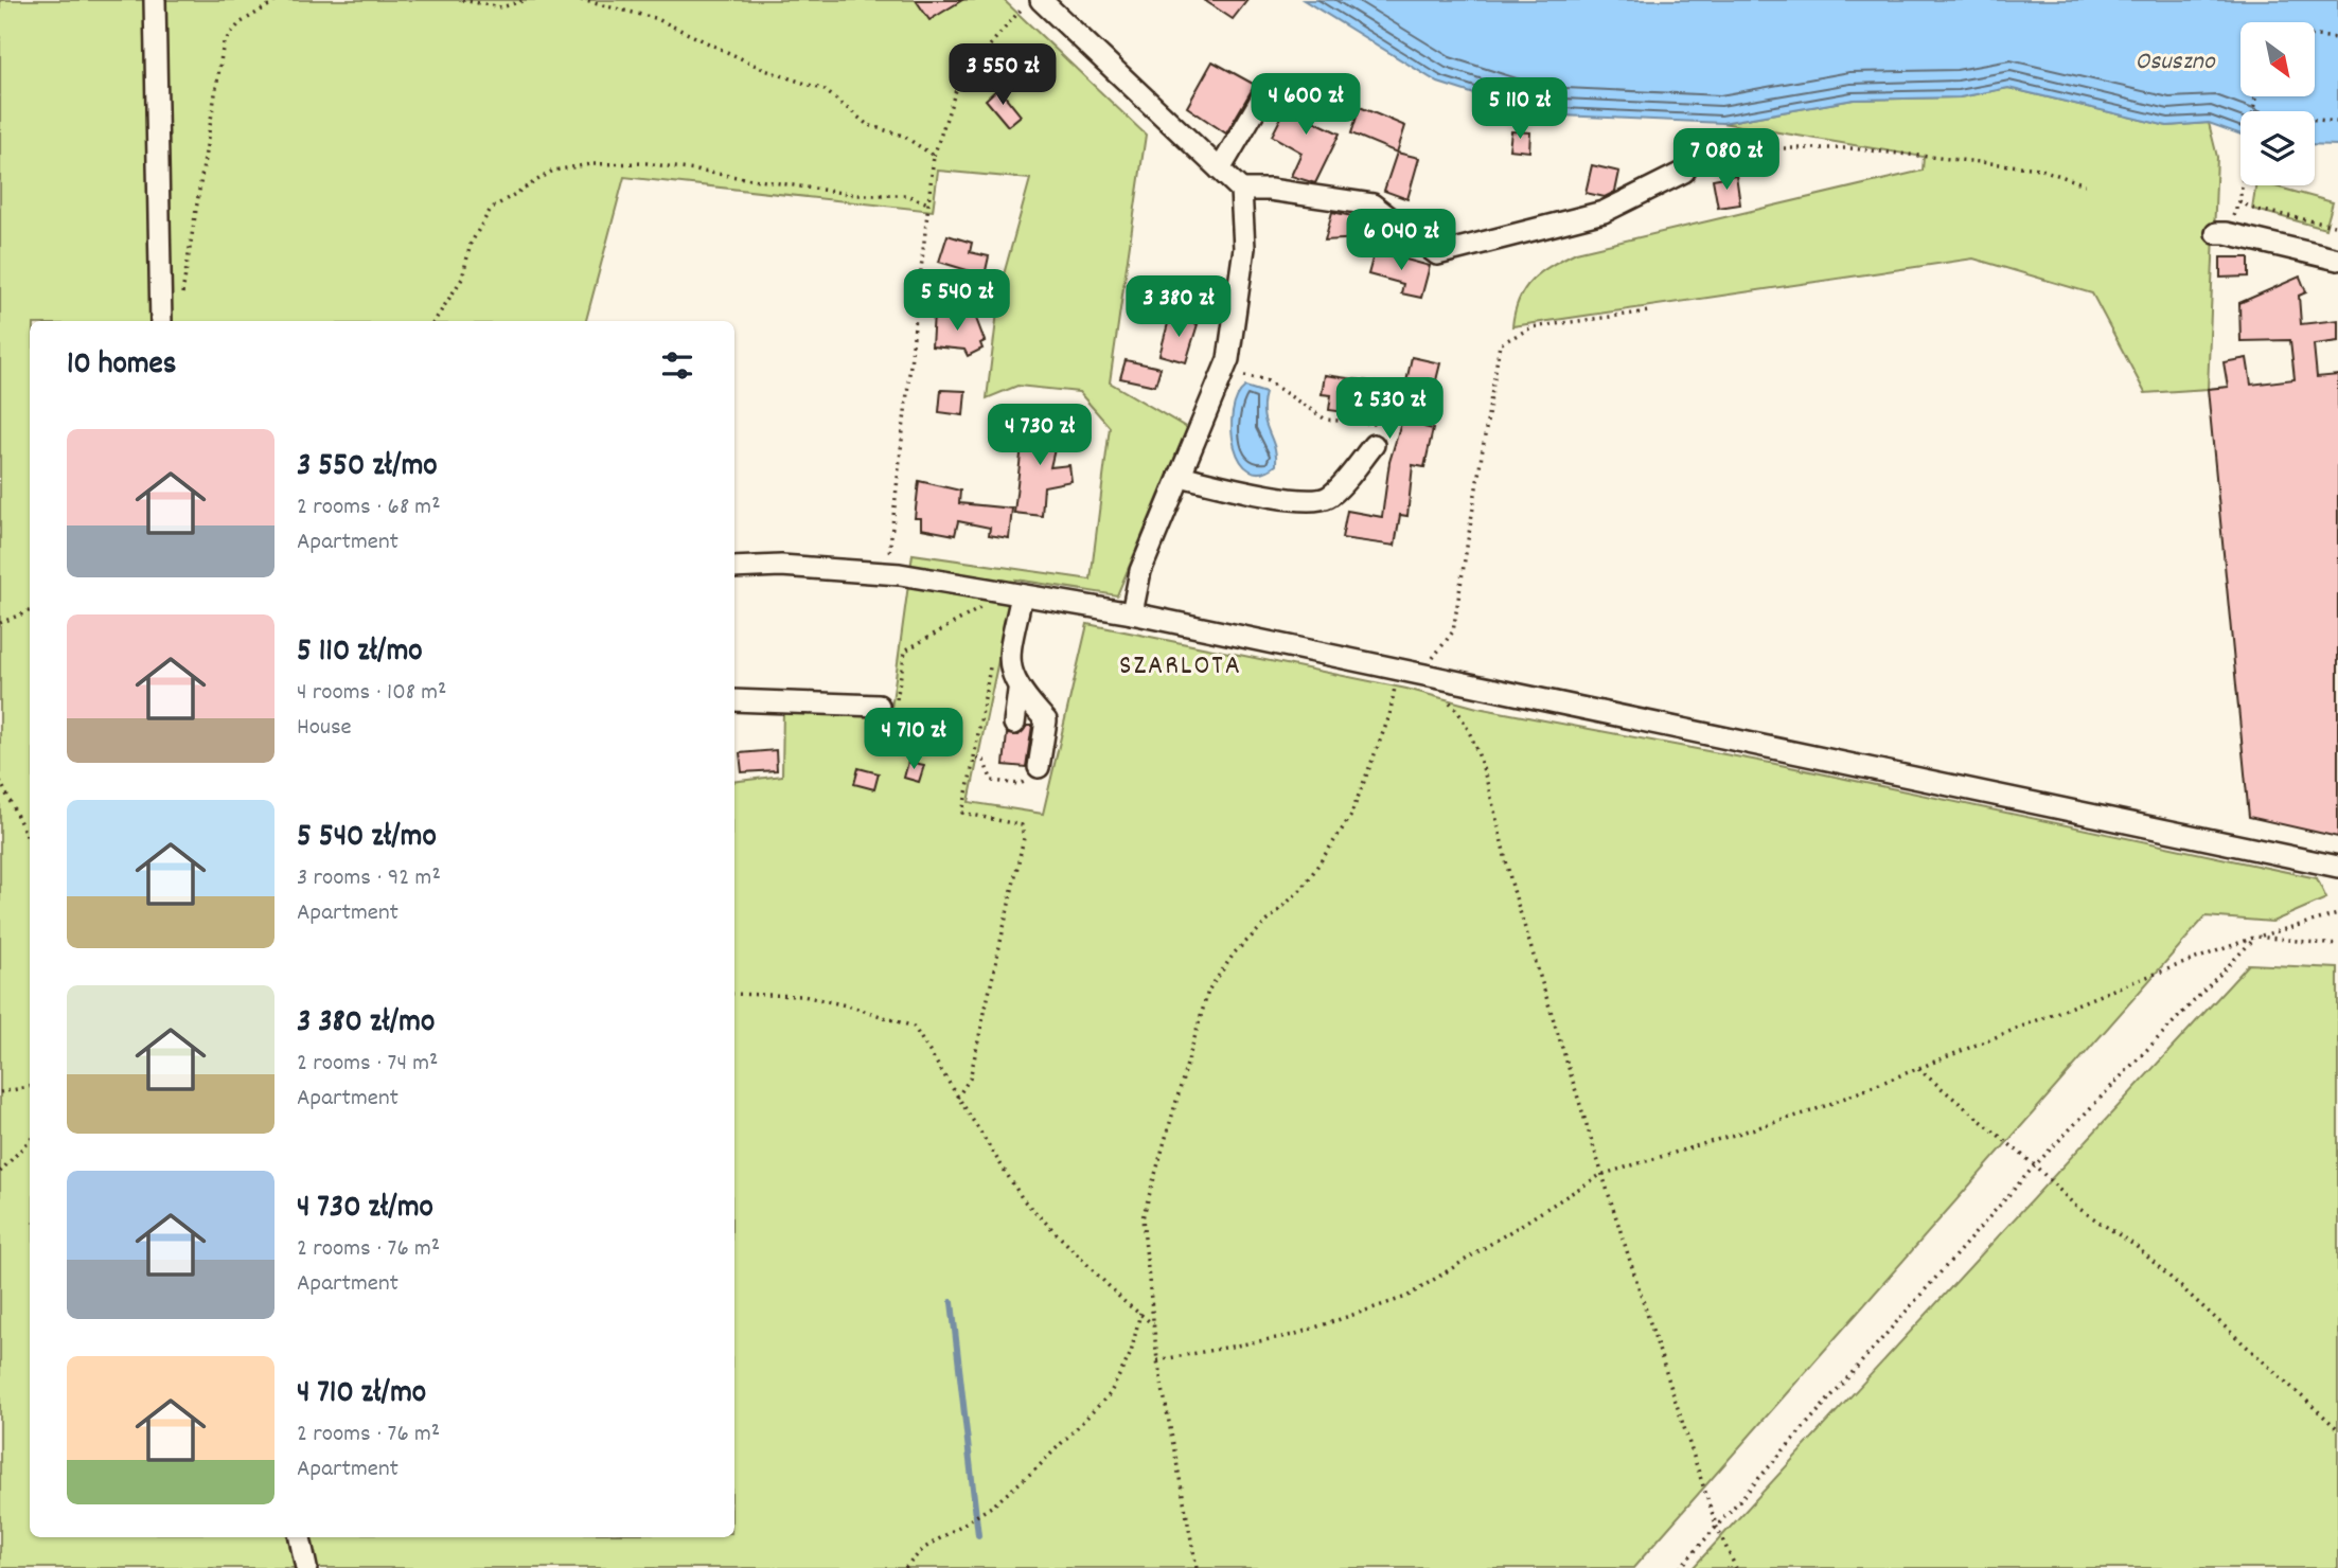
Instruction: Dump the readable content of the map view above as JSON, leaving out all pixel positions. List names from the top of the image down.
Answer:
{
  "districts": ["SZARLOTA"],
  "water": ["Osuszno"],
  "north": "bottom right",
  "page": {
    "price": [
      "3 550 zł",
      "4 600 zł",
      "5 110 zł",
      "7 080 zł",
      "6 040 zł",
      "5 540 zł",
      "3 380 zł",
      "2 530 zł",
      "4 730 zł",
      "4 710 zł"
    ],
    "heading": "10 homes",
    "list": [
      {
        "name": "3 550 zł/mo",
        "note": "2 rooms · 68 m² · Apartment"
      },
      {
        "name": "5 110 zł/mo",
        "note": "4 rooms · 108 m² · House"
      },
      {
        "name": "5 540 zł/mo",
        "note": "3 rooms · 92 m² · Apartment"
      },
      {
        "name": "3 380 zł/mo",
        "note": "2 rooms · 74 m² · Apartment"
      },
      {
        "name": "4 730 zł/mo",
        "note": "2 rooms · 76 m² · Apartment"
      },
      {
        "name": "4 710 zł/mo",
        "note": "2 rooms · 76 m² · Apartment"
      }
    ]
  }
}
